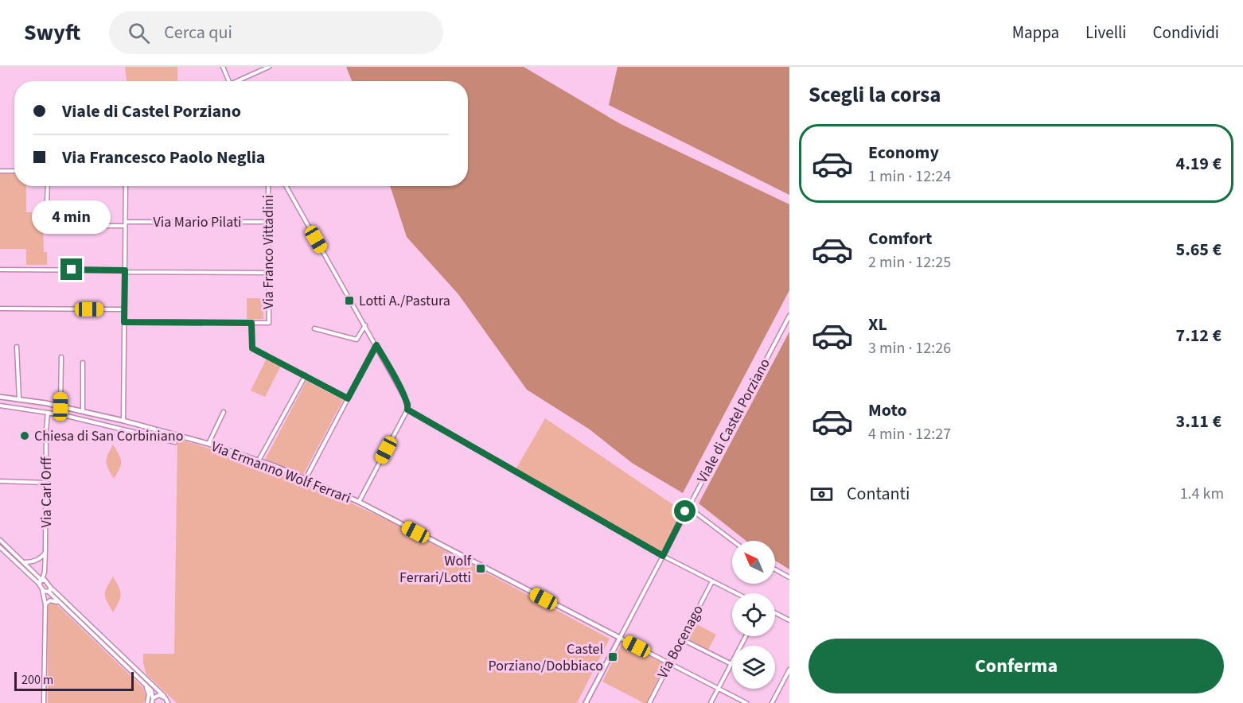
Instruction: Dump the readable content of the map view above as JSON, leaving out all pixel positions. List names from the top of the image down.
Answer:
{
  "streets": {
    "street": [
      "Via Mario Pilati",
      "Via Franco Vittadini",
      "Viale di Castel Porziano",
      "Via Ermanno Wolf Ferrari",
      "Via Carl Orff",
      "Via Bocenago"
    ]
  },
  "crossings": [
    ["Via Mario Pilati", "Via Franco Vittadini"],
    ["Viale di Castel Porziano", "Via Ermanno Wolf Ferrari"]
  ],
  "places": {
    "transit": ["Lotti A./Pastura", "Wolf Ferrari/Lotti", "Castel Porziano/Dobbiaco"],
    "other": ["Chiesa di San Corbiniano"]
  },
  "scale_bar": "200 m",
  "north": "top left",
  "page": {
    "header": "Swyft",
    "search": "Cerca qui",
    "nav": ["Mappa", "Livelli", "Condividi"],
    "heading": "Scegli la corsa",
    "banner": ["Viale di Castel Porziano", "Via Francesco Paolo Neglia"],
    "list": [
      {
        "name": "Economy",
        "note": "1 min · 12:24",
        "value": "4.19 €"
      },
      {
        "name": "Comfort",
        "note": "2 min · 12:25",
        "value": "5.65 €"
      },
      {
        "name": "XL",
        "note": "3 min · 12:26",
        "value": "7.12 €"
      },
      {
        "name": "Moto",
        "note": "4 min · 12:27",
        "value": "3.11 €"
      }
    ],
    "bubble": "4 min",
    "pay": ["Contanti", "1.4 km"],
    "buttons": "Conferma",
    "scale": "200 m"
  }
}
